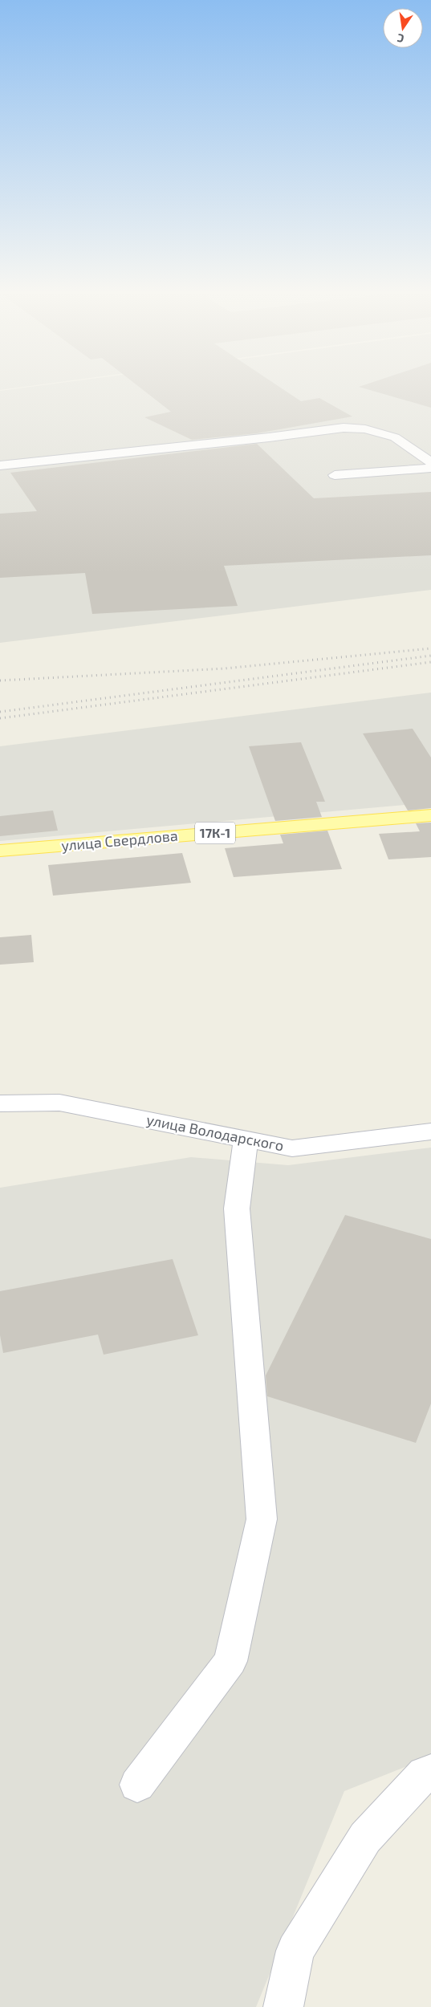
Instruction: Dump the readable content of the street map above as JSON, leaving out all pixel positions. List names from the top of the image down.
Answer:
{
  "streets": {
    "main road": ["17К-1", "улица Свердлова"],
    "street": ["улица Володарского"]
  },
  "north": "bottom"
}
